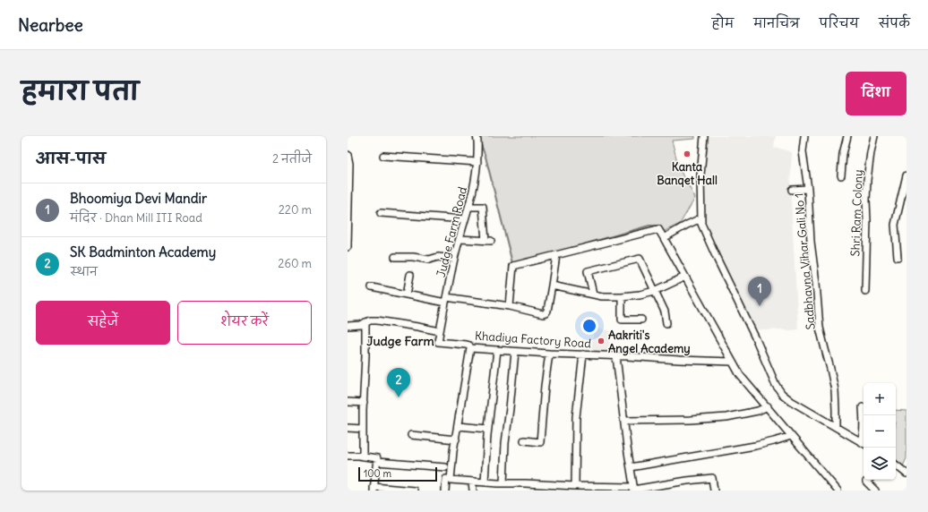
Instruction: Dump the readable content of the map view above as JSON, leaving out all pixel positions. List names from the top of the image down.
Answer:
{
  "streets": {
    "street": [
      "Shri Ram Colony",
      "Judge Farm Road",
      "Sadbhavna Vihar Gali No 1",
      "Khadiya Factory Road"
    ]
  },
  "crossings": [
    ["Judge Farm Road", "Khadiya Factory Road"]
  ],
  "districts": ["Judge Farm"],
  "places": ["Kanta Banqet Hall", "Aakriti's Angel Academy"],
  "scale_bar": "100 m",
  "page": {
    "header": "Nearbee",
    "nav": [
      "होम",
      "मानचित्र",
      "परिचय",
      "संपर्क"
    ],
    "title": "हमारा पता",
    "buttons": [
      "दिशा",
      ["सहेजें", "शेयर करें"]
    ],
    "heading": ["आस-पास", "2 नतीजे"],
    "list": [
      {
        "mark": "1",
        "name": "Bhoomiya Devi Mandir",
        "note": "मंदिर · Dhan Mill ITI Road",
        "value": "220 m"
      },
      {
        "mark": "2",
        "name": "SK Badminton Academy",
        "note": "स्थान",
        "value": "260 m"
      }
    ],
    "pins": ["1", "2"],
    "map_buttons": ["+", "−"],
    "scale": "100 m"
  }
}
